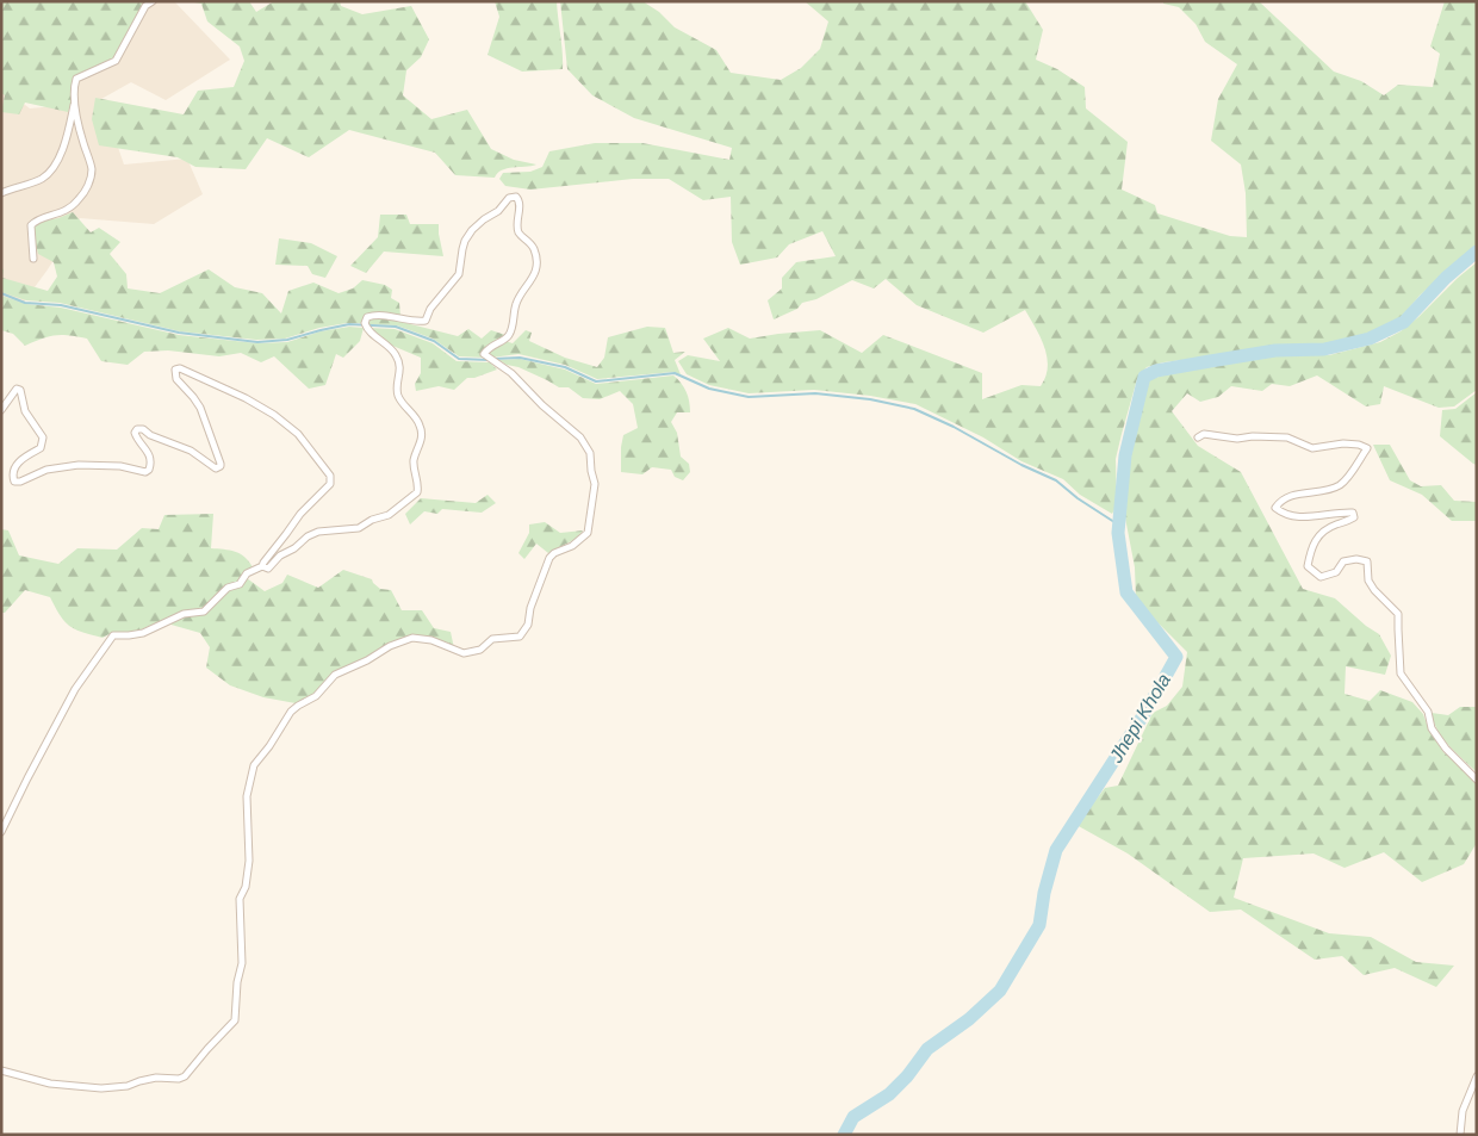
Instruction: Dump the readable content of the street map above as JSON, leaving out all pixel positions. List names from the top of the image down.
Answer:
{
  "water": ["Jhepi Khola"]
}
